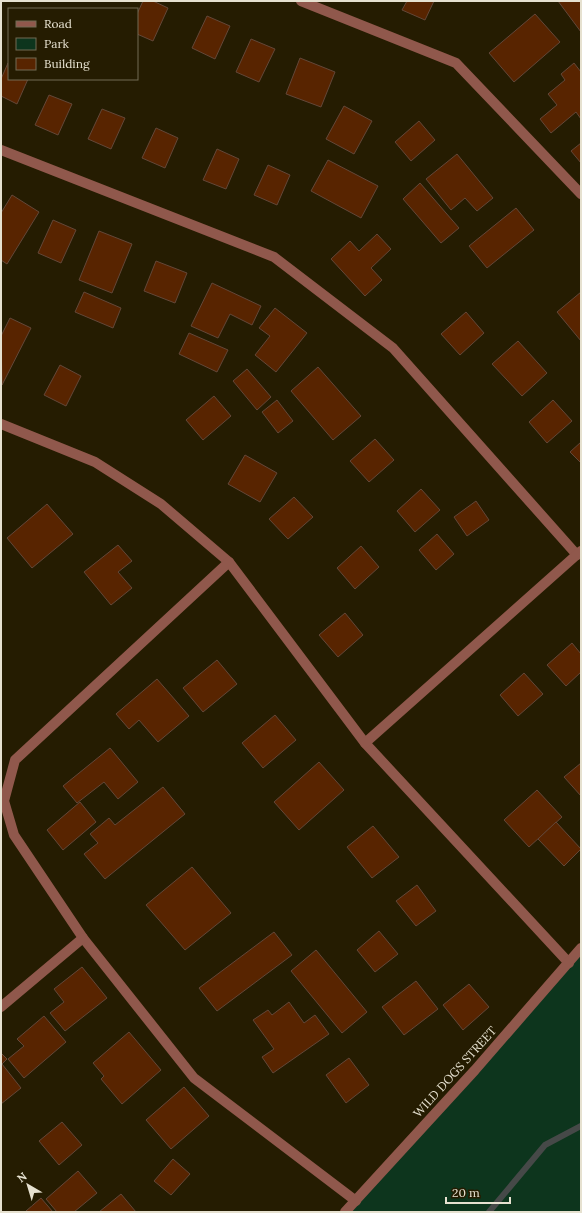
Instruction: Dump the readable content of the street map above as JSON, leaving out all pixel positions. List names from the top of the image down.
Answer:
{
  "streets": {
    "street": ["WILD DOGS STREET"]
  },
  "legend": ["Road", "Park", "Building"],
  "scale_bar": "20 m",
  "north": "top left"
}
